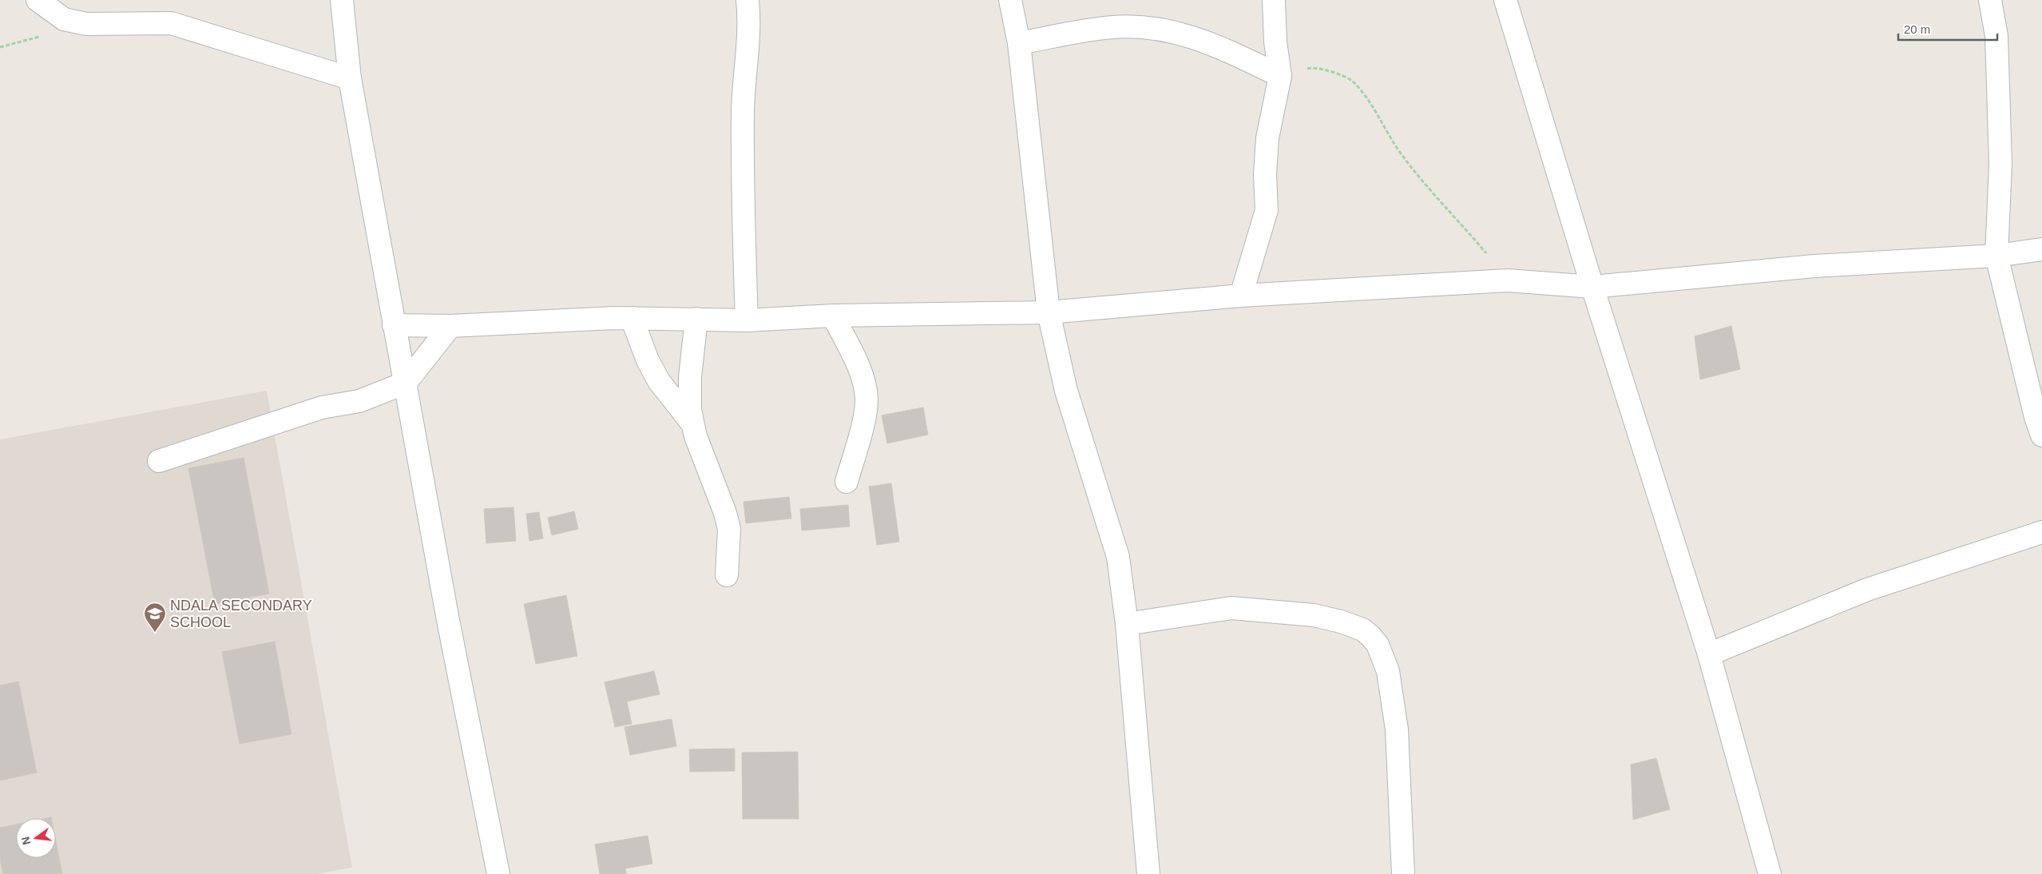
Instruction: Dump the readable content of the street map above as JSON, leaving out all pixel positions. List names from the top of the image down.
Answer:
{
  "places": {
    "school or university": ["NDALA SECONDARY SCHOOL"]
  },
  "scale_bar": "20 m",
  "north": "left"
}
